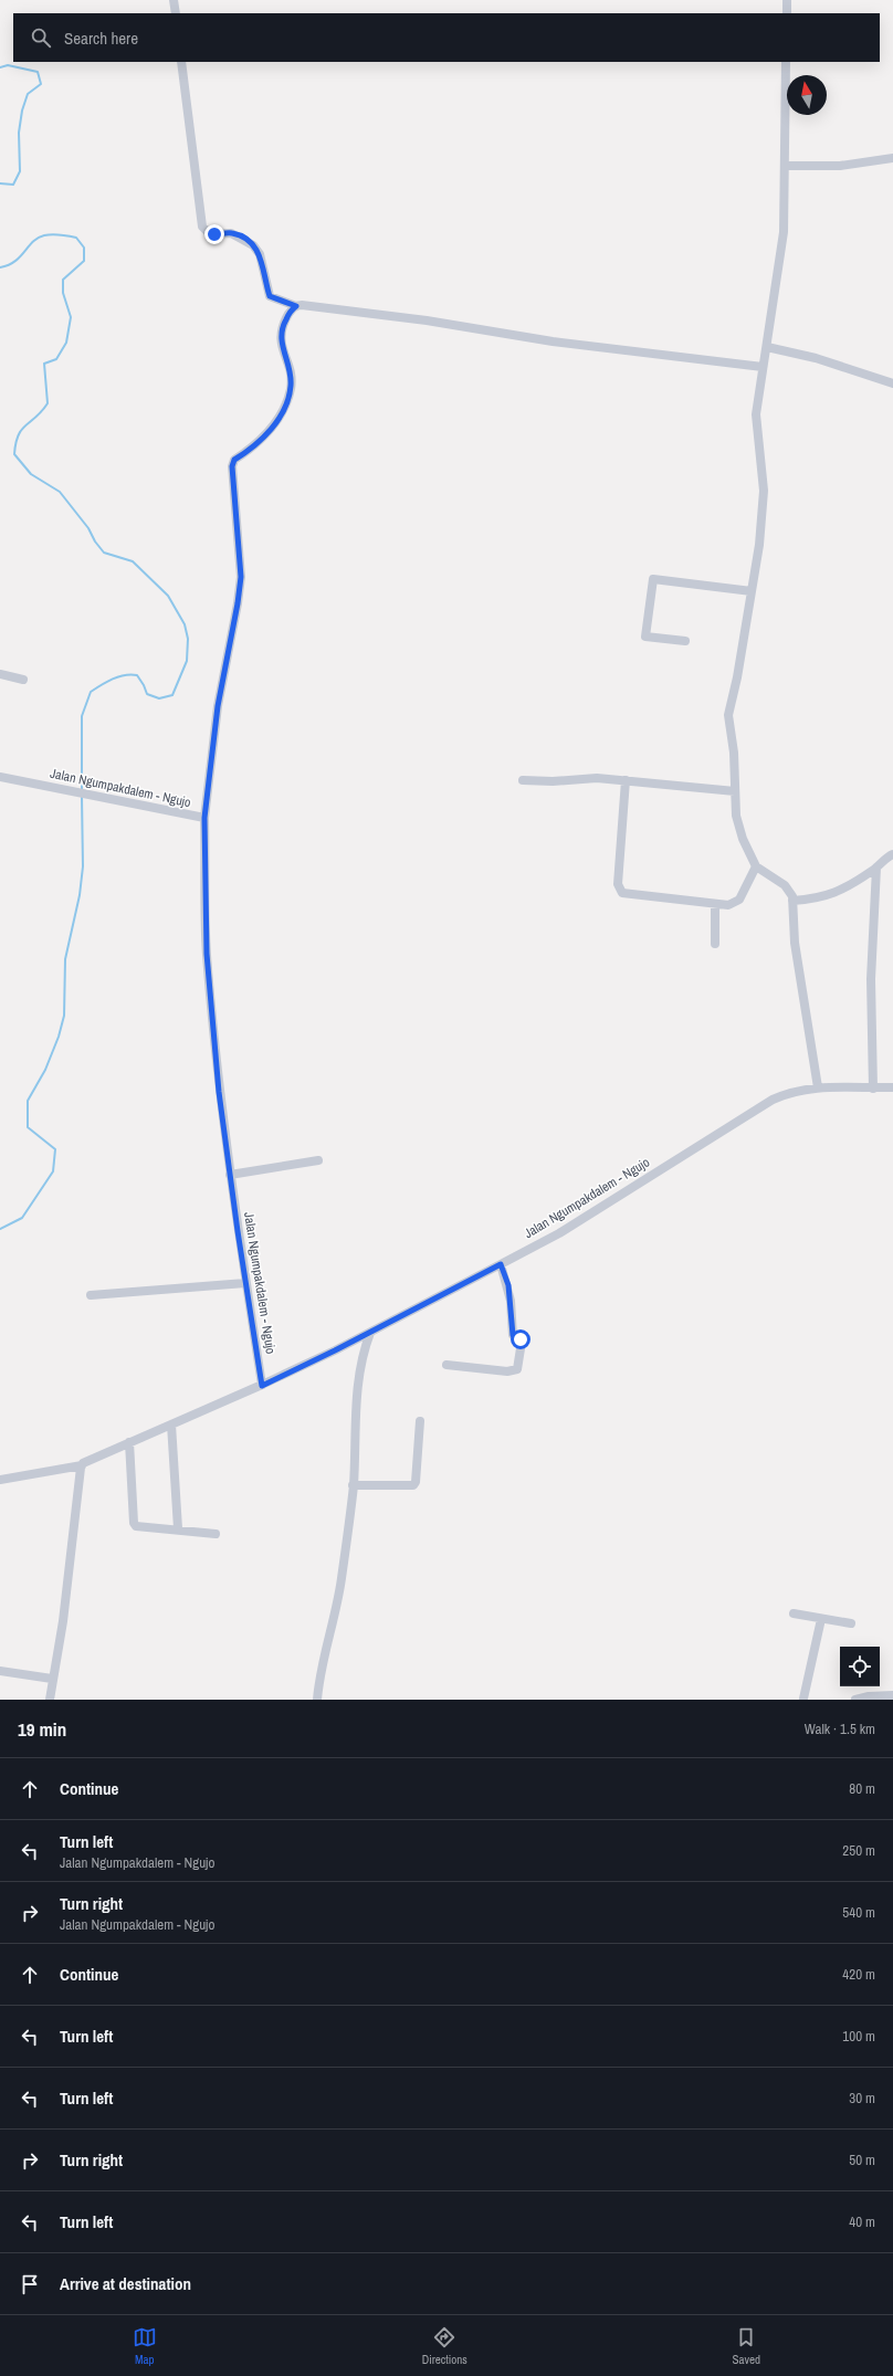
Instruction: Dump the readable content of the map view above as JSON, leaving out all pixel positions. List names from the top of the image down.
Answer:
{
  "streets": {
    "street": ["Jalan Ngumpakdalem - Ngujo"]
  },
  "north": "top",
  "page": {
    "search": "Search here",
    "heading": ["19 min", "Walk · 1.5 km"],
    "list": [
      ["Continue", "80 m"],
      ["Turn left", "Jalan Ngumpakdalem - Ngujo", "250 m"],
      ["Turn right", "Jalan Ngumpakdalem - Ngujo", "540 m"],
      ["Continue", "420 m"],
      ["Turn left", "100 m"],
      ["Turn left", "30 m"],
      ["Turn right", "50 m"],
      ["Turn left", "40 m"],
      "Arrive at destination"
    ],
    "nav": ["Map", "Directions", "Saved"]
  }
}
